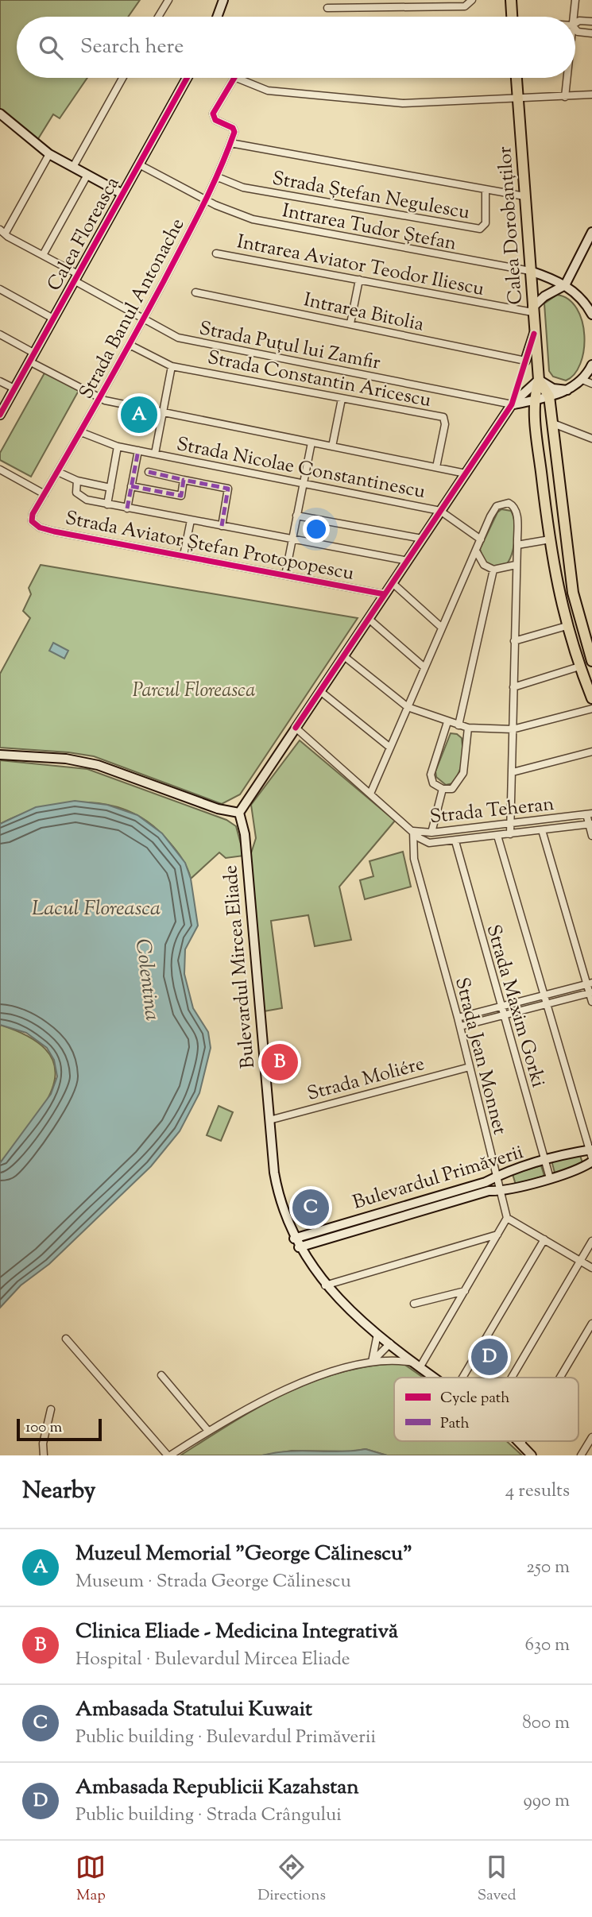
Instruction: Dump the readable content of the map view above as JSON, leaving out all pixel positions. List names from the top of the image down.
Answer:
{
  "streets": {
    "main road": ["Calea Dorobanților"],
    "street": [
      "Strada Ștefan Negulescu",
      "Intrarea Tudor Ștefan",
      "Calea Floreasca",
      "Intrarea Aviator Teodor Iliescu",
      "Strada Banul Antonache",
      "Intrarea Bitolia",
      "Strada Puțul lui Zamfir",
      "Strada Constantin Aricescu",
      "Strada Nicolae Constantinescu",
      "Strada Aviator Ștefan Protopopescu",
      "Strada Teheran",
      "Bulevardul Mircea Eliade",
      "Strada Maxim Gorki",
      "Strada Jean Monnet",
      "Strada Moliére",
      "Bulevardul Primăverii"
    ]
  },
  "crossings": [
    ["Strada Ștefan Negulescu", "Strada Banul Antonache"],
    ["Calea Dorobanților", "Intrarea Tudor Ștefan"],
    ["Calea Dorobanților", "Intrarea Aviator Teodor Iliescu"],
    ["Intrarea Tudor Ștefan", "Calea Floreasca"],
    ["Intrarea Tudor Ștefan", "Strada Banul Antonache"],
    ["Calea Floreasca", "Strada Puțul lui Zamfir"],
    ["Strada Banul Antonache", "Strada Puțul lui Zamfir"],
    ["Strada Banul Antonache", "Strada Constantin Aricescu"],
    ["Strada Banul Antonache", "Strada Nicolae Constantinescu"],
    ["Strada Banul Antonache", "Strada Aviator Ștefan Protopopescu"],
    ["Strada Teheran", "Strada Maxim Gorki"],
    ["Strada Teheran", "Strada Jean Monnet"],
    ["Bulevardul Mircea Eliade", "Strada Moliére"],
    ["Bulevardul Mircea Eliade", "Bulevardul Primăverii"],
    ["Strada Maxim Gorki", "Bulevardul Primăverii"],
    ["Strada Jean Monnet", "Strada Moliére"],
    ["Strada Jean Monnet", "Bulevardul Primăverii"]
  ],
  "water": ["Lacul Floreasca", "Colentina"],
  "parks": ["Parcul Floreasca"],
  "legend": ["Cycle path", "Path"],
  "scale_bar": "100 m",
  "page": {
    "search": "Search here",
    "pins": [
      "A",
      "B",
      "C",
      "D"
    ],
    "scale": "100 m",
    "heading": ["Nearby", "4 results"],
    "list": [
      {
        "mark": "A",
        "name": "Muzeul Memorial \"George Călinescu\"",
        "note": "Museum · Strada George Călinescu",
        "value": "250 m"
      },
      {
        "mark": "B",
        "name": "Clinica Eliade - Medicina Integrativă",
        "note": "Hospital · Bulevardul Mircea Eliade",
        "value": "630 m"
      },
      {
        "mark": "C",
        "name": "Ambasada Statului Kuwait",
        "note": "Public building · Bulevardul Primăverii",
        "value": "800 m"
      },
      {
        "mark": "D",
        "name": "Ambasada Republicii Kazahstan",
        "note": "Public building · Strada Crângului",
        "value": "990 m"
      }
    ],
    "nav": ["Map", "Directions", "Saved"]
  }
}
